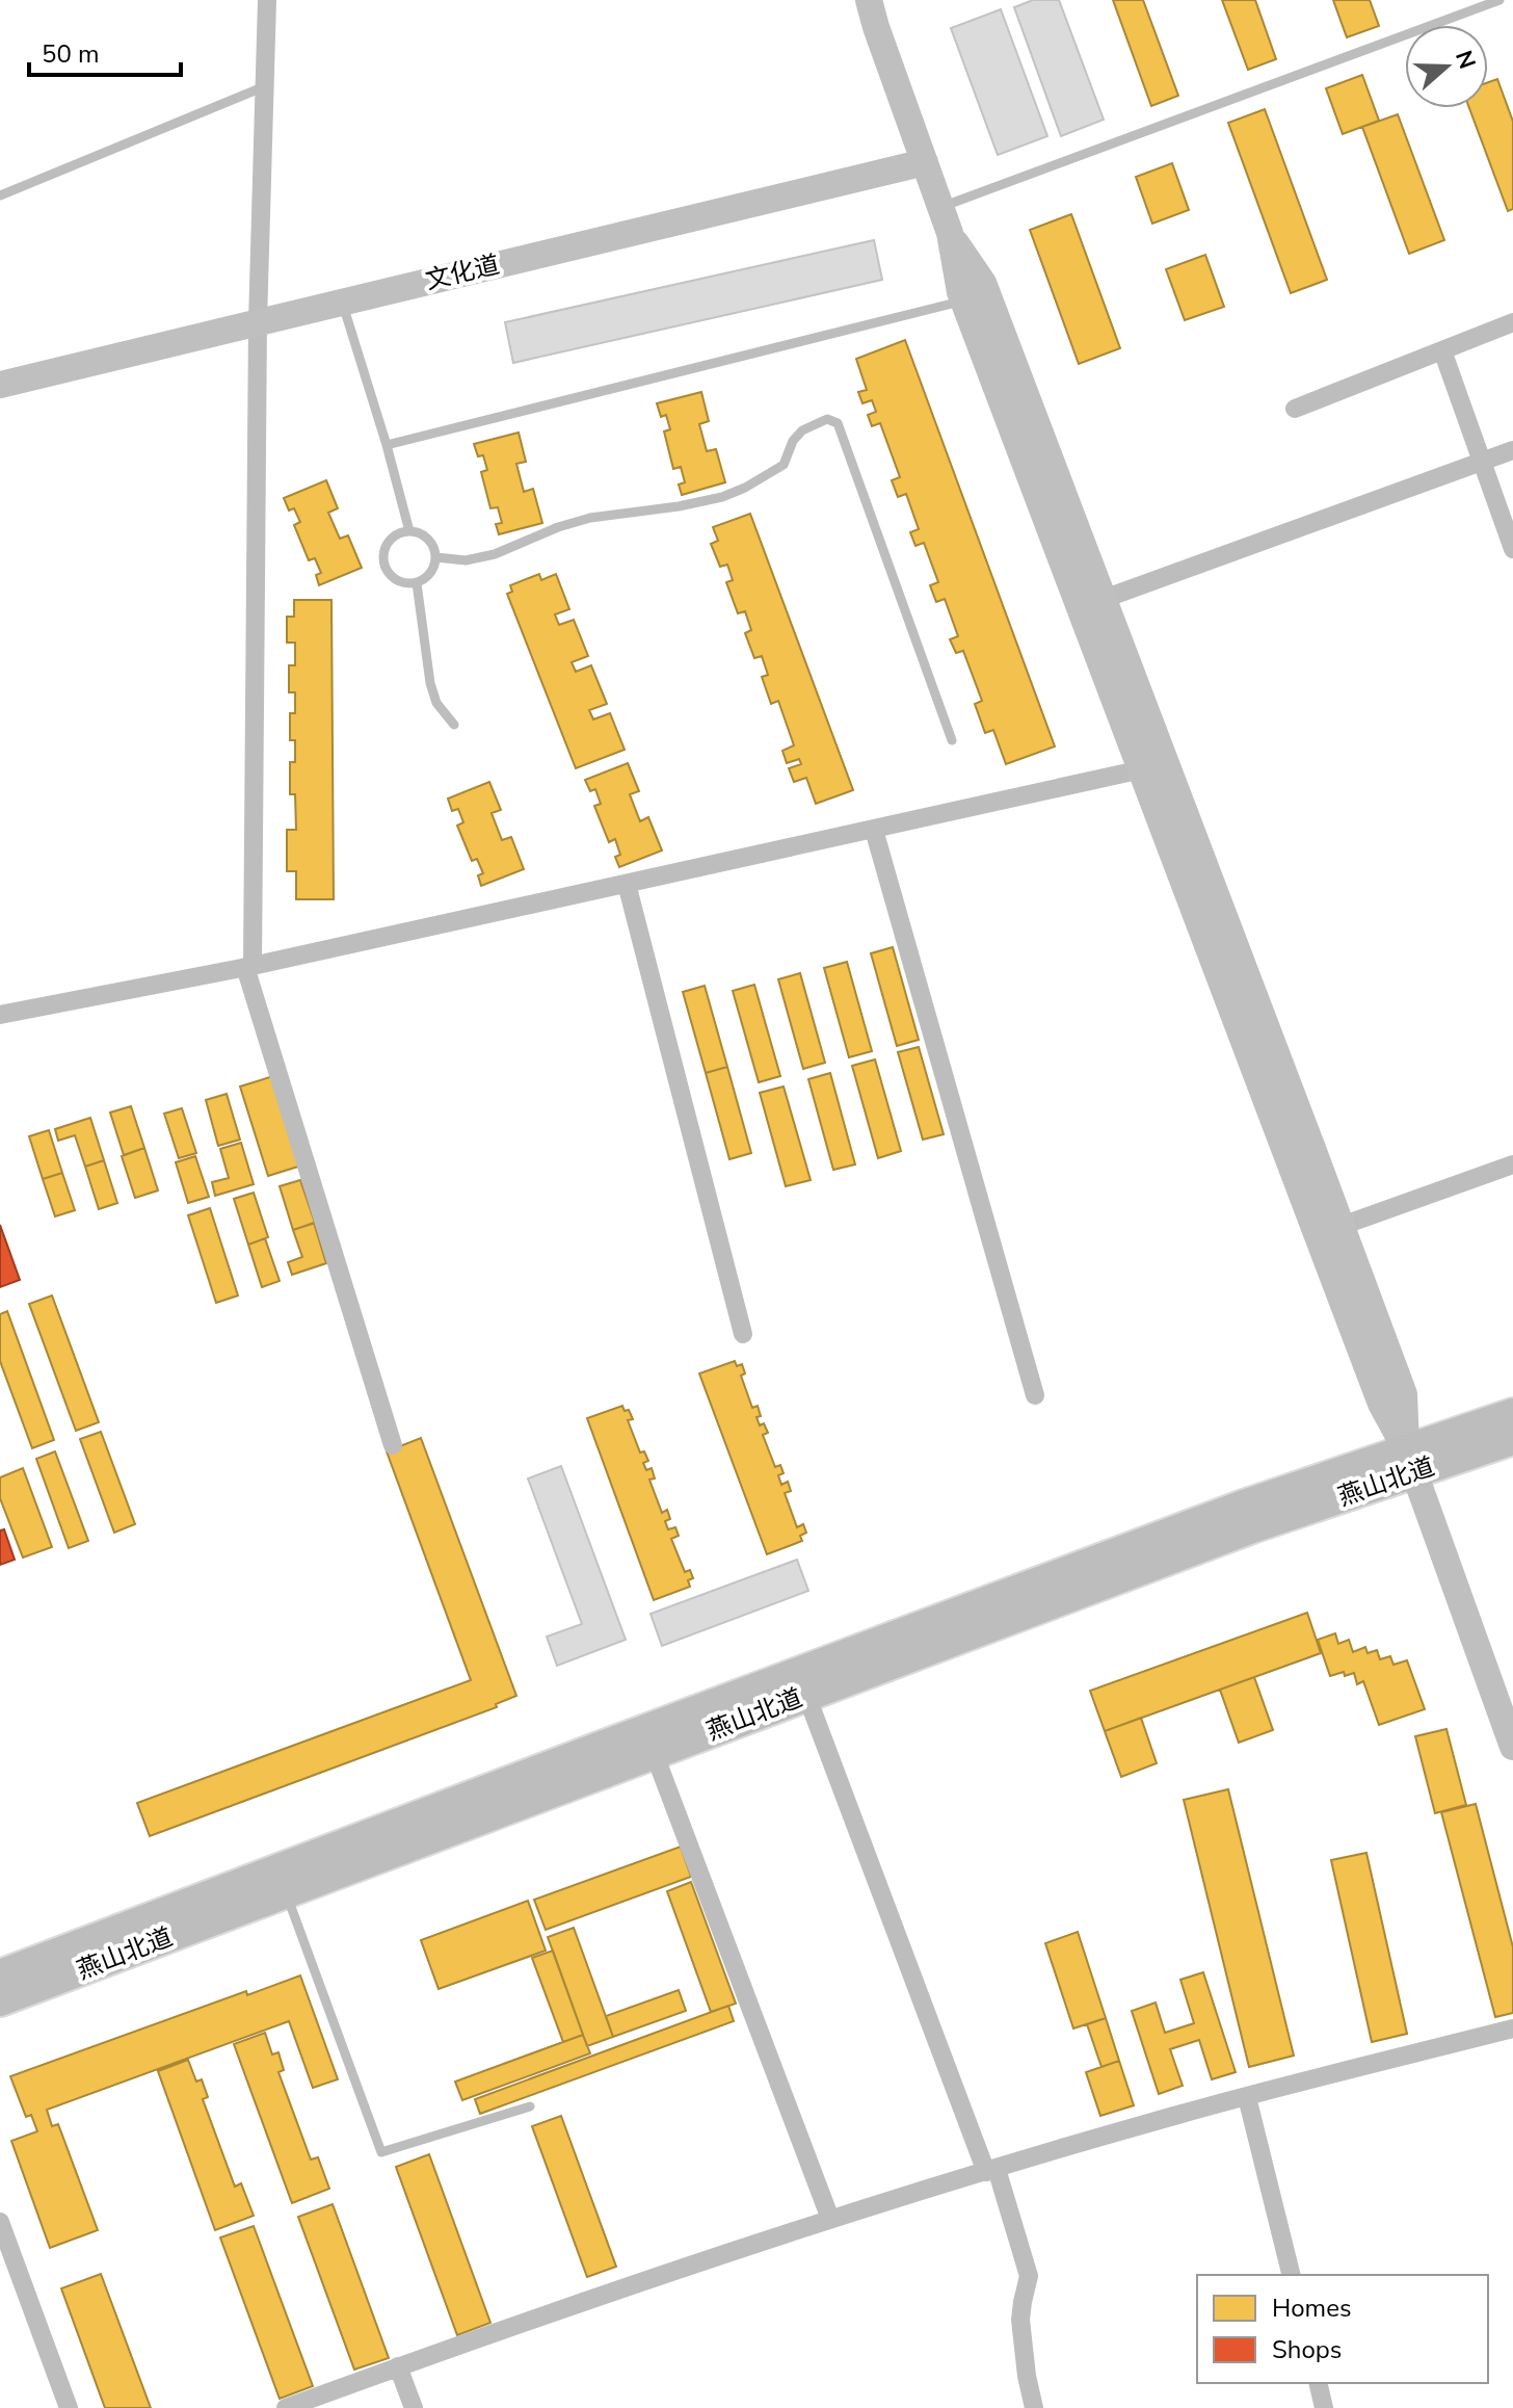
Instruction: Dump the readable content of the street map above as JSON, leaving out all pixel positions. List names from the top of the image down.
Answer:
{
  "streets": {
    "main road": ["文化道", "燕山北道"]
  },
  "legend": ["Homes", "Shops"],
  "scale_bar": "50 m",
  "north": "right"
}
